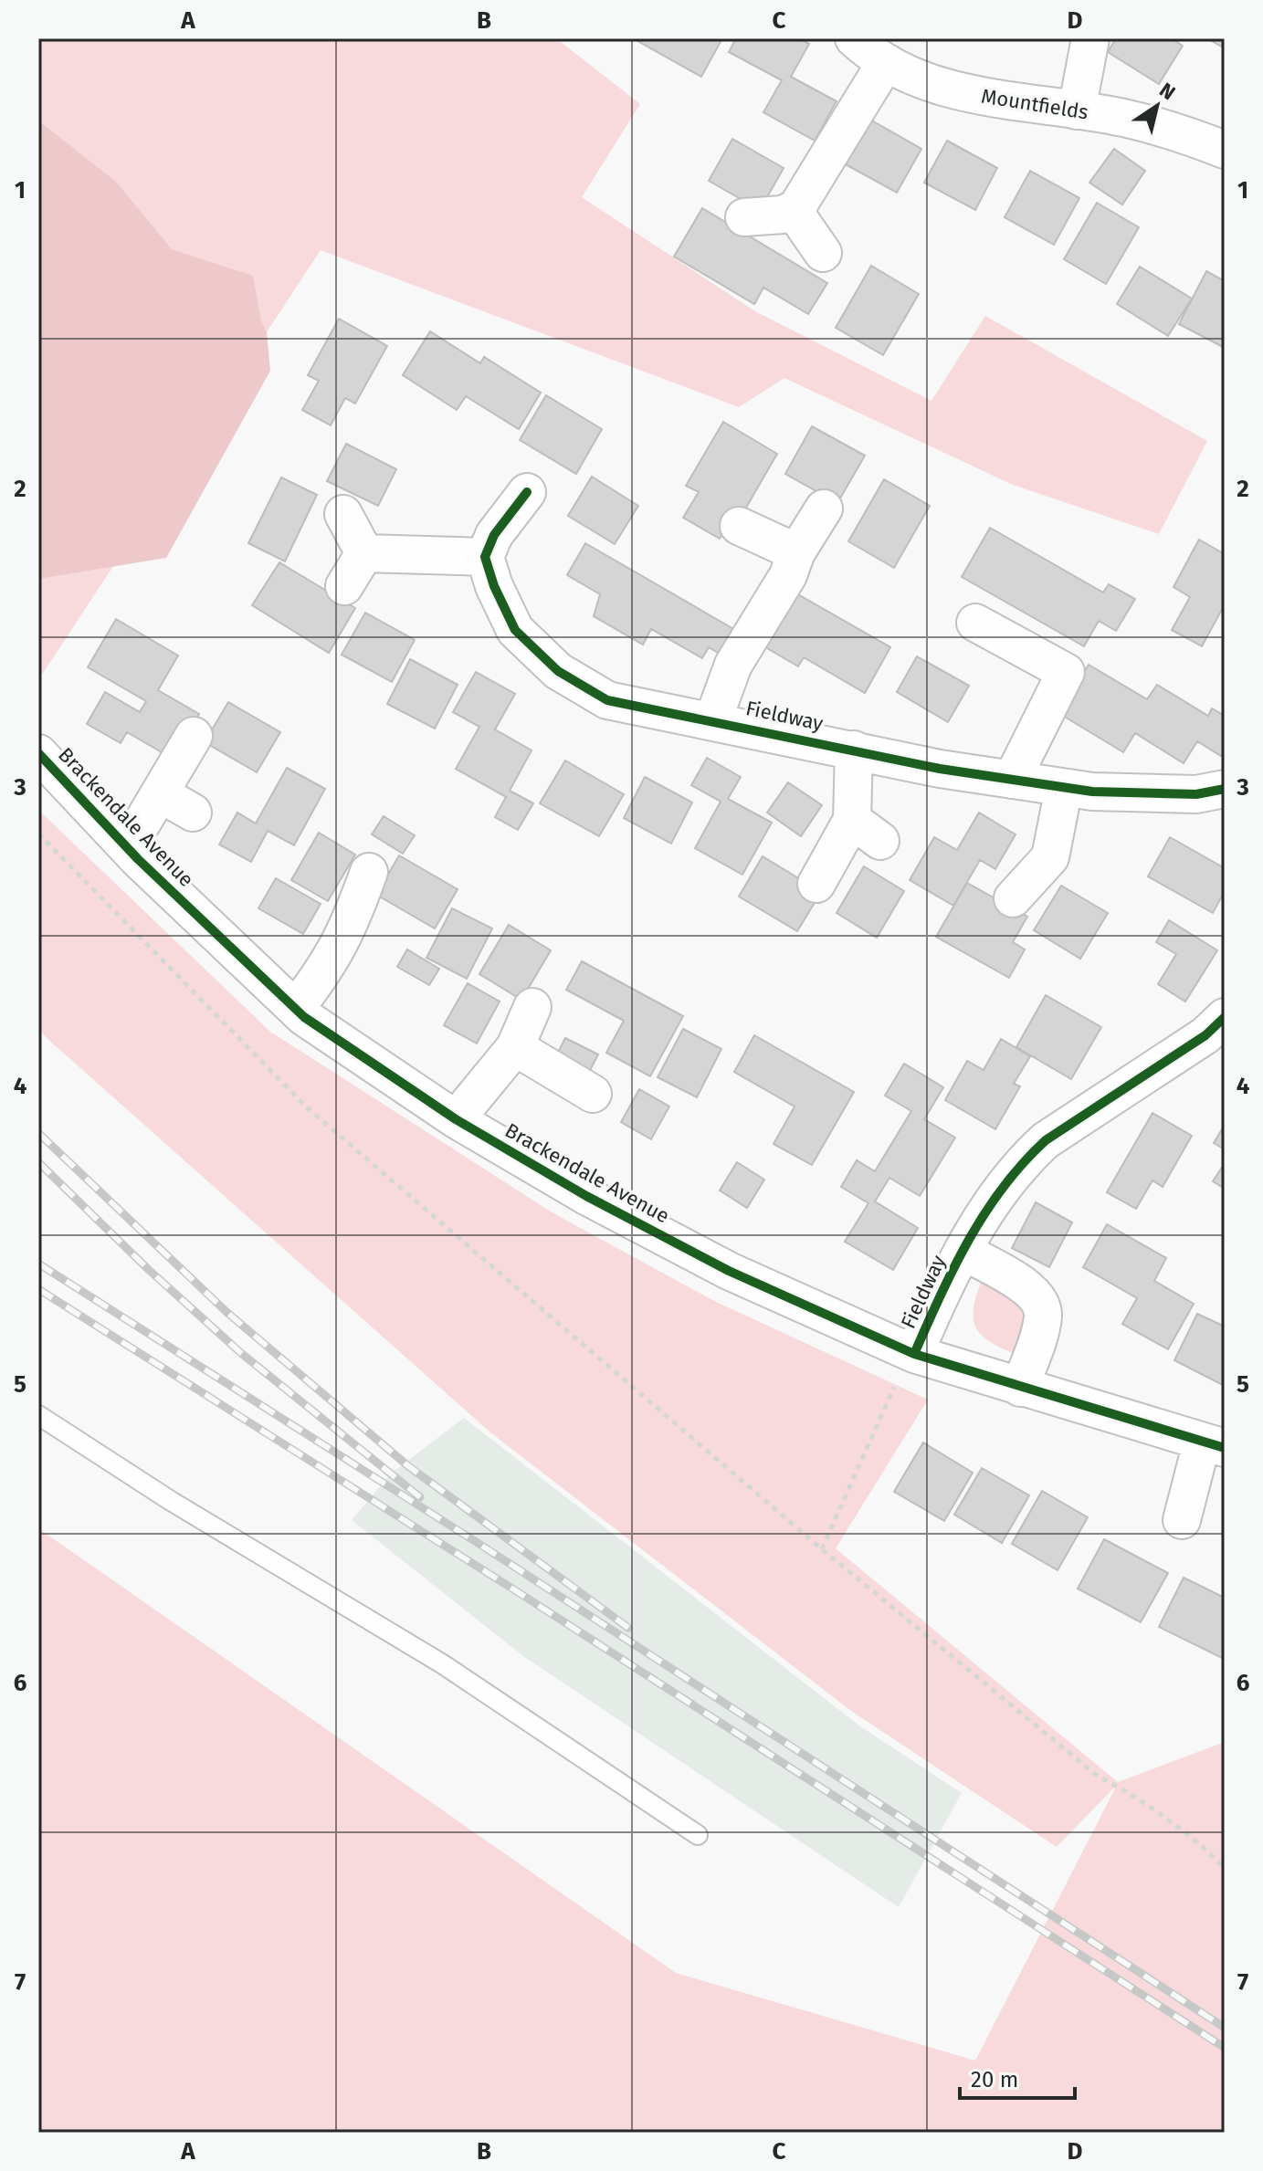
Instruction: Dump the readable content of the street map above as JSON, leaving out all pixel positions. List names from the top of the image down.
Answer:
{
  "streets": {
    "street": ["Mountfields", "Fieldway", "Brackendale Avenue"]
  },
  "crossings": [
    ["Fieldway", "Brackendale Avenue"]
  ],
  "scale_bar": "20 m",
  "north": "top right",
  "grid": {
    "columns": [
      "A",
      "B",
      "C",
      "D"
    ],
    "rows": [
      "1",
      "2",
      "3",
      "4",
      "5",
      "6",
      "7"
    ]
  }
}
